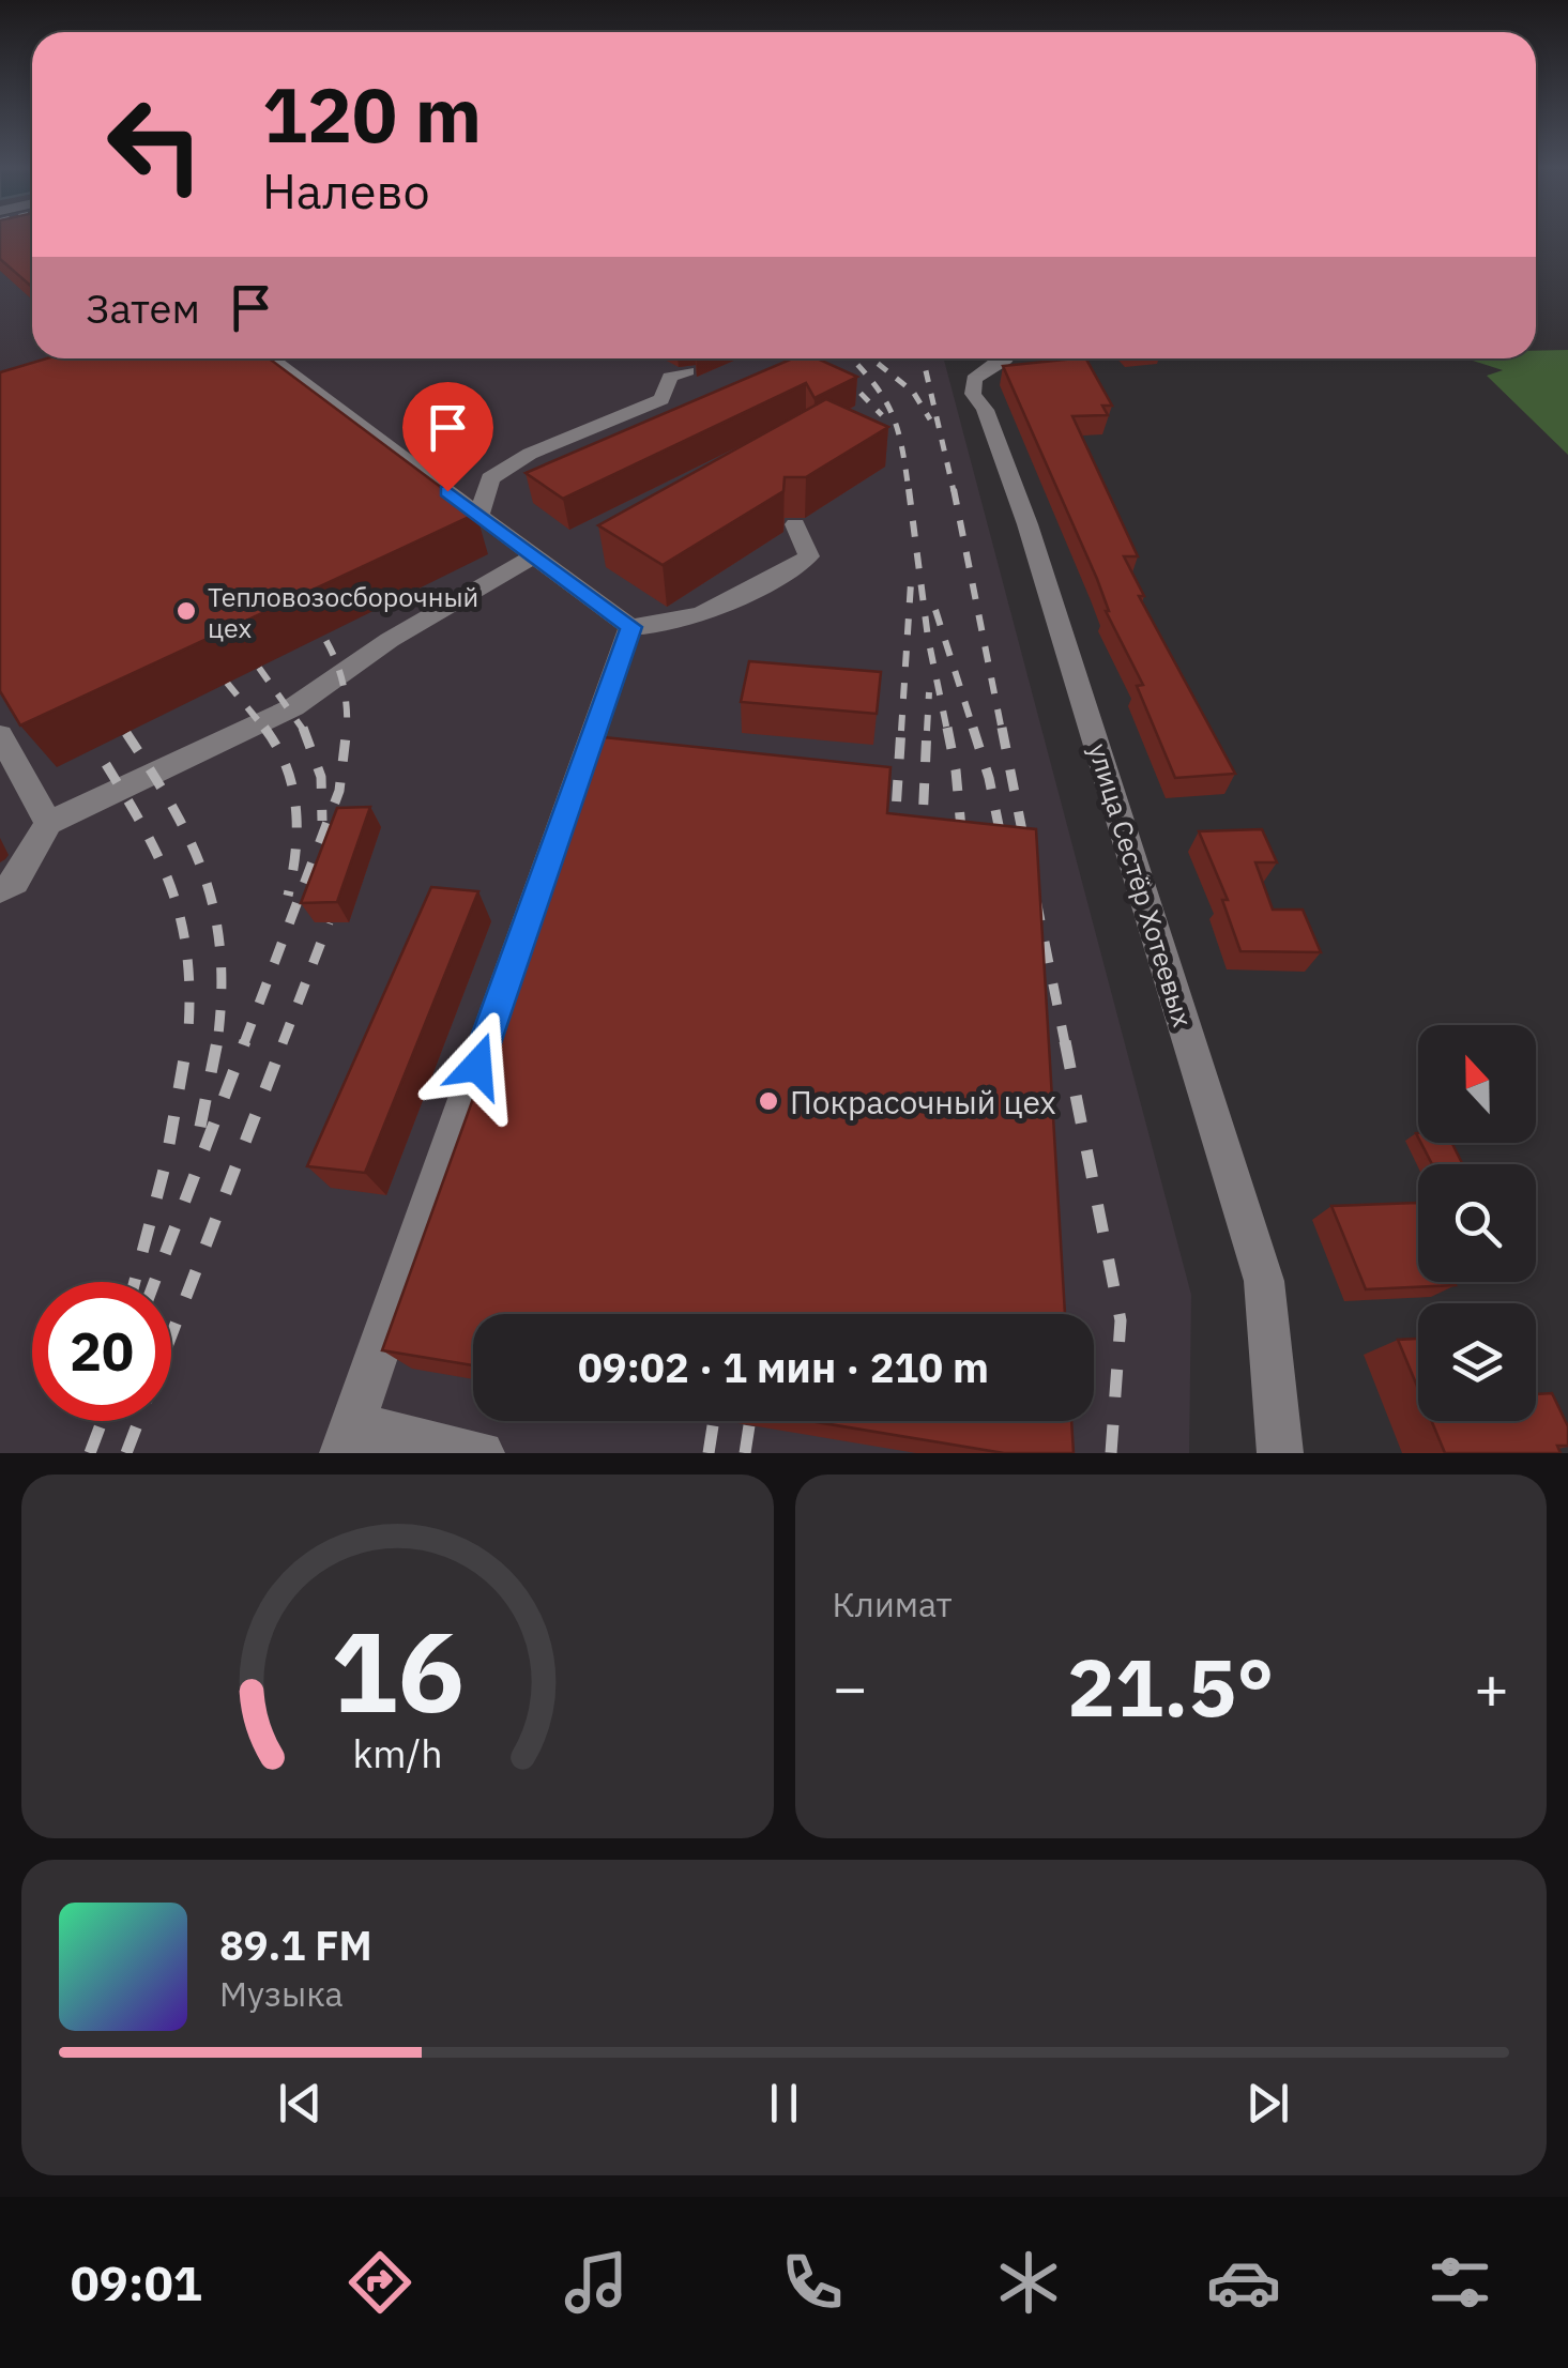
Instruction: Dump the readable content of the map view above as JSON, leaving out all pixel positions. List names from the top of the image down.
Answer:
{
  "streets": {
    "street": ["улица Сестёр Хотеевых"]
  },
  "places": ["Тепловозосборочный цех", "Покрасочный цех"],
  "north": "top",
  "page": {
    "turn": ["120 m", "Налево"],
    "then": "Затем",
    "limit": "20",
    "trip": "09:02 · 1 мин · 210 m",
    "tile": "Климат",
    "heat": ["−", "21.5°", "+"],
    "song": ["89.1 FM", "Музыка"],
    "tabs": "09:01",
    "gauge": ["16", "km/h"]
  }
}
